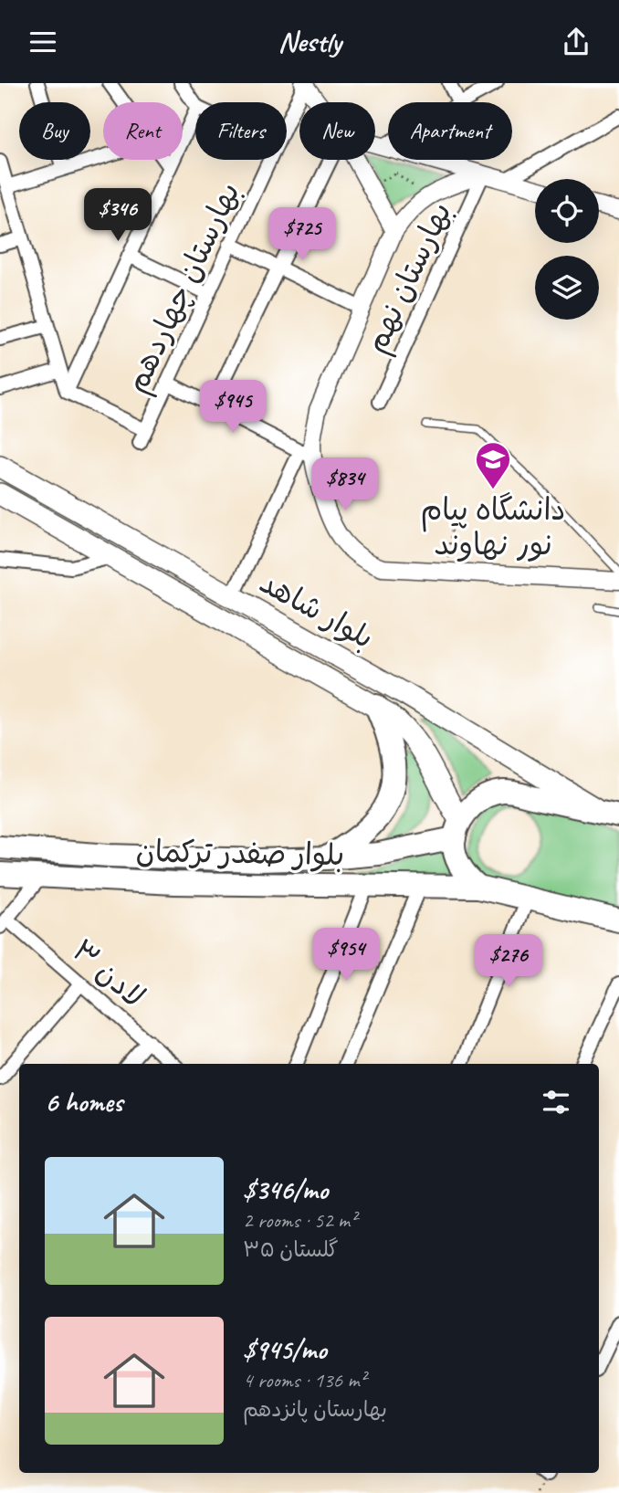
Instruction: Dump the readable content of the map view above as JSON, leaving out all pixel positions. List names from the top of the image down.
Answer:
{
  "streets": {
    "highway": ["بلوار صفدر ترکمان"],
    "main road": ["بلوار شاهد"],
    "street": ["بهارستان نهم", "بهارستان چهاردهم", "لادن ۳"]
  },
  "crossings": [
    ["بلوار شاهد", "بلوار صفدر ترکمان"]
  ],
  "places": {
    "school or university": ["دانشگاه پیام نور نهاوند"]
  },
  "page": {
    "header": "Nestly",
    "chip": [
      "Buy",
      "Rent",
      "Filters",
      "New",
      "Apartment"
    ],
    "price": [
      "$346",
      "$725",
      "$945",
      "$834",
      "$954",
      "$276"
    ],
    "heading": "6 homes",
    "list": [
      {
        "name": "$346/mo",
        "note": "2 rooms · 52 m² · گلستان ۳۵"
      },
      {
        "name": "$945/mo",
        "note": "4 rooms · 136 m² · بهارستان پانزدهم"
      }
    ]
  }
}
